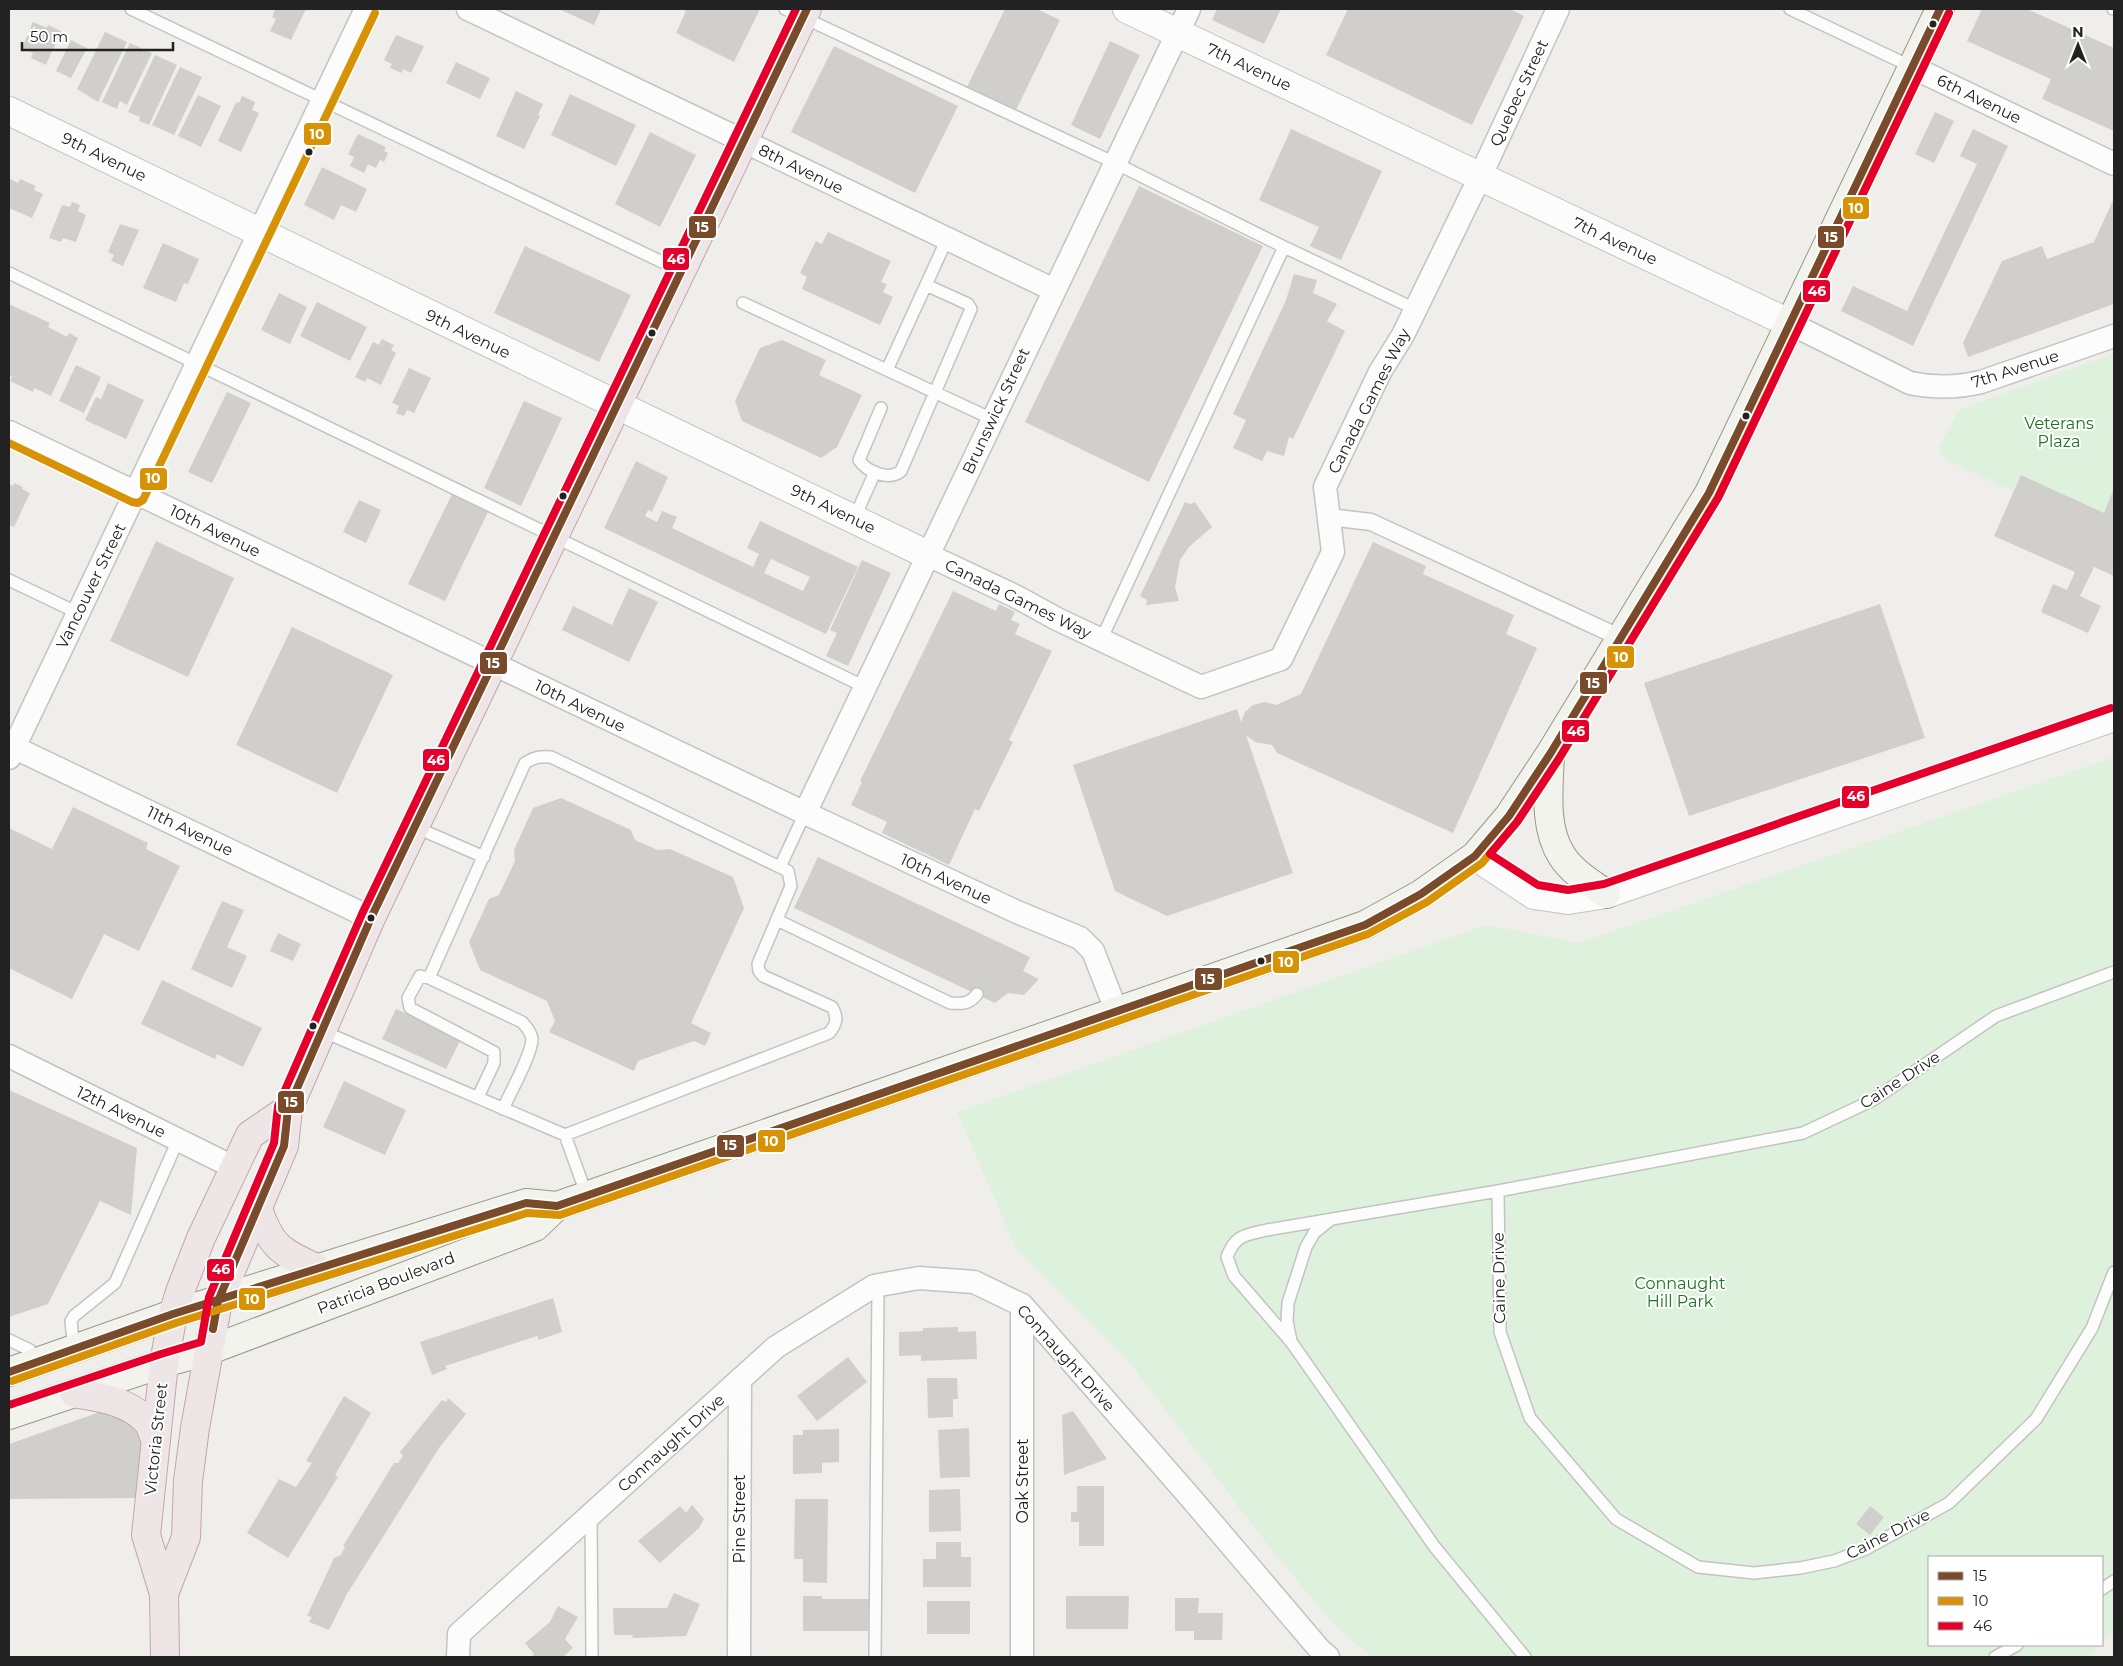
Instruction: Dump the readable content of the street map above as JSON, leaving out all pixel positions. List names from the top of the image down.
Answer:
{
  "streets": {
    "highway": ["Victoria Street"],
    "main road": ["Patricia Boulevard"],
    "street": [
      "7th Avenue",
      "Quebec Street",
      "6th Avenue",
      "9th Avenue",
      "8th Avenue",
      "Canada Games Way",
      "Brunswick Street",
      "10th Avenue",
      "Vancouver Street",
      "11th Avenue",
      "12th Avenue",
      "Connaught Drive",
      "Oak Street",
      "Pine Street"
    ],
    "lane": ["Caine Drive"]
  },
  "crossings": [
    ["7th Avenue", "Quebec Street"],
    ["7th Avenue", "Canada Games Way"],
    ["7th Avenue", "Brunswick Street"],
    ["7th Avenue", "Patricia Boulevard"],
    ["Quebec Street", "Canada Games Way"],
    ["6th Avenue", "Patricia Boulevard"],
    ["9th Avenue", "Canada Games Way"],
    ["9th Avenue", "Brunswick Street"],
    ["9th Avenue", "Vancouver Street"],
    ["9th Avenue", "Victoria Street"],
    ["8th Avenue", "Brunswick Street"],
    ["8th Avenue", "Victoria Street"],
    ["Canada Games Way", "Brunswick Street"],
    ["Brunswick Street", "10th Avenue"],
    ["10th Avenue", "Vancouver Street"],
    ["10th Avenue", "Patricia Boulevard"],
    ["10th Avenue", "Victoria Street"],
    ["Vancouver Street", "11th Avenue"],
    ["11th Avenue", "Victoria Street"],
    ["12th Avenue", "Victoria Street"],
    ["Patricia Boulevard", "Victoria Street"],
    ["Connaught Drive", "Oak Street"],
    ["Connaught Drive", "Pine Street"]
  ],
  "parks": ["Veterans Plaza", "Connaught Hill Park"],
  "lines": ["transit line 15", "transit line 46", "transit line 10"],
  "legend": ["15", "10", "46"],
  "scale_bar": "50 m",
  "north": "top"
}
